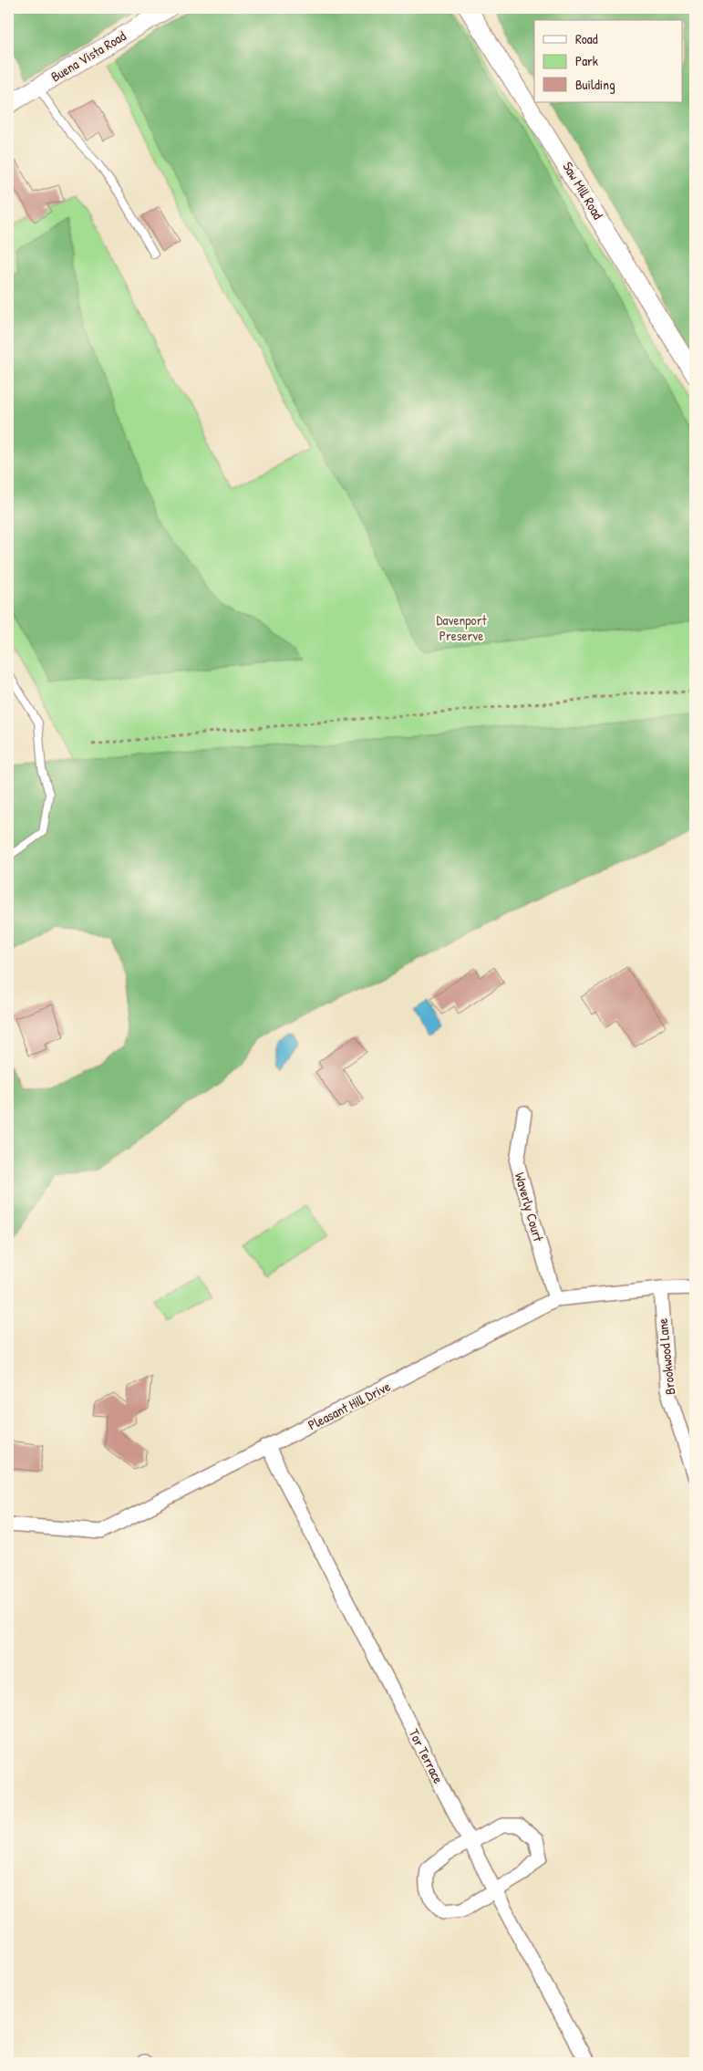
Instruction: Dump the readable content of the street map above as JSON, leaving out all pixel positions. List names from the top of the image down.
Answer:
{
  "streets": {
    "street": [
      "Buena Vista Road",
      "Saw Mill Road",
      "Waverly Court",
      "Brookwood Lane",
      "Pleasant Hill Drive",
      "Tor Terrace"
    ]
  },
  "crossings": [
    ["Waverly Court", "Pleasant Hill Drive"],
    ["Brookwood Lane", "Pleasant Hill Drive"],
    ["Pleasant Hill Drive", "Tor Terrace"]
  ],
  "parks": ["Davenport Preserve"],
  "legend": ["Road", "Park", "Building"]
}
